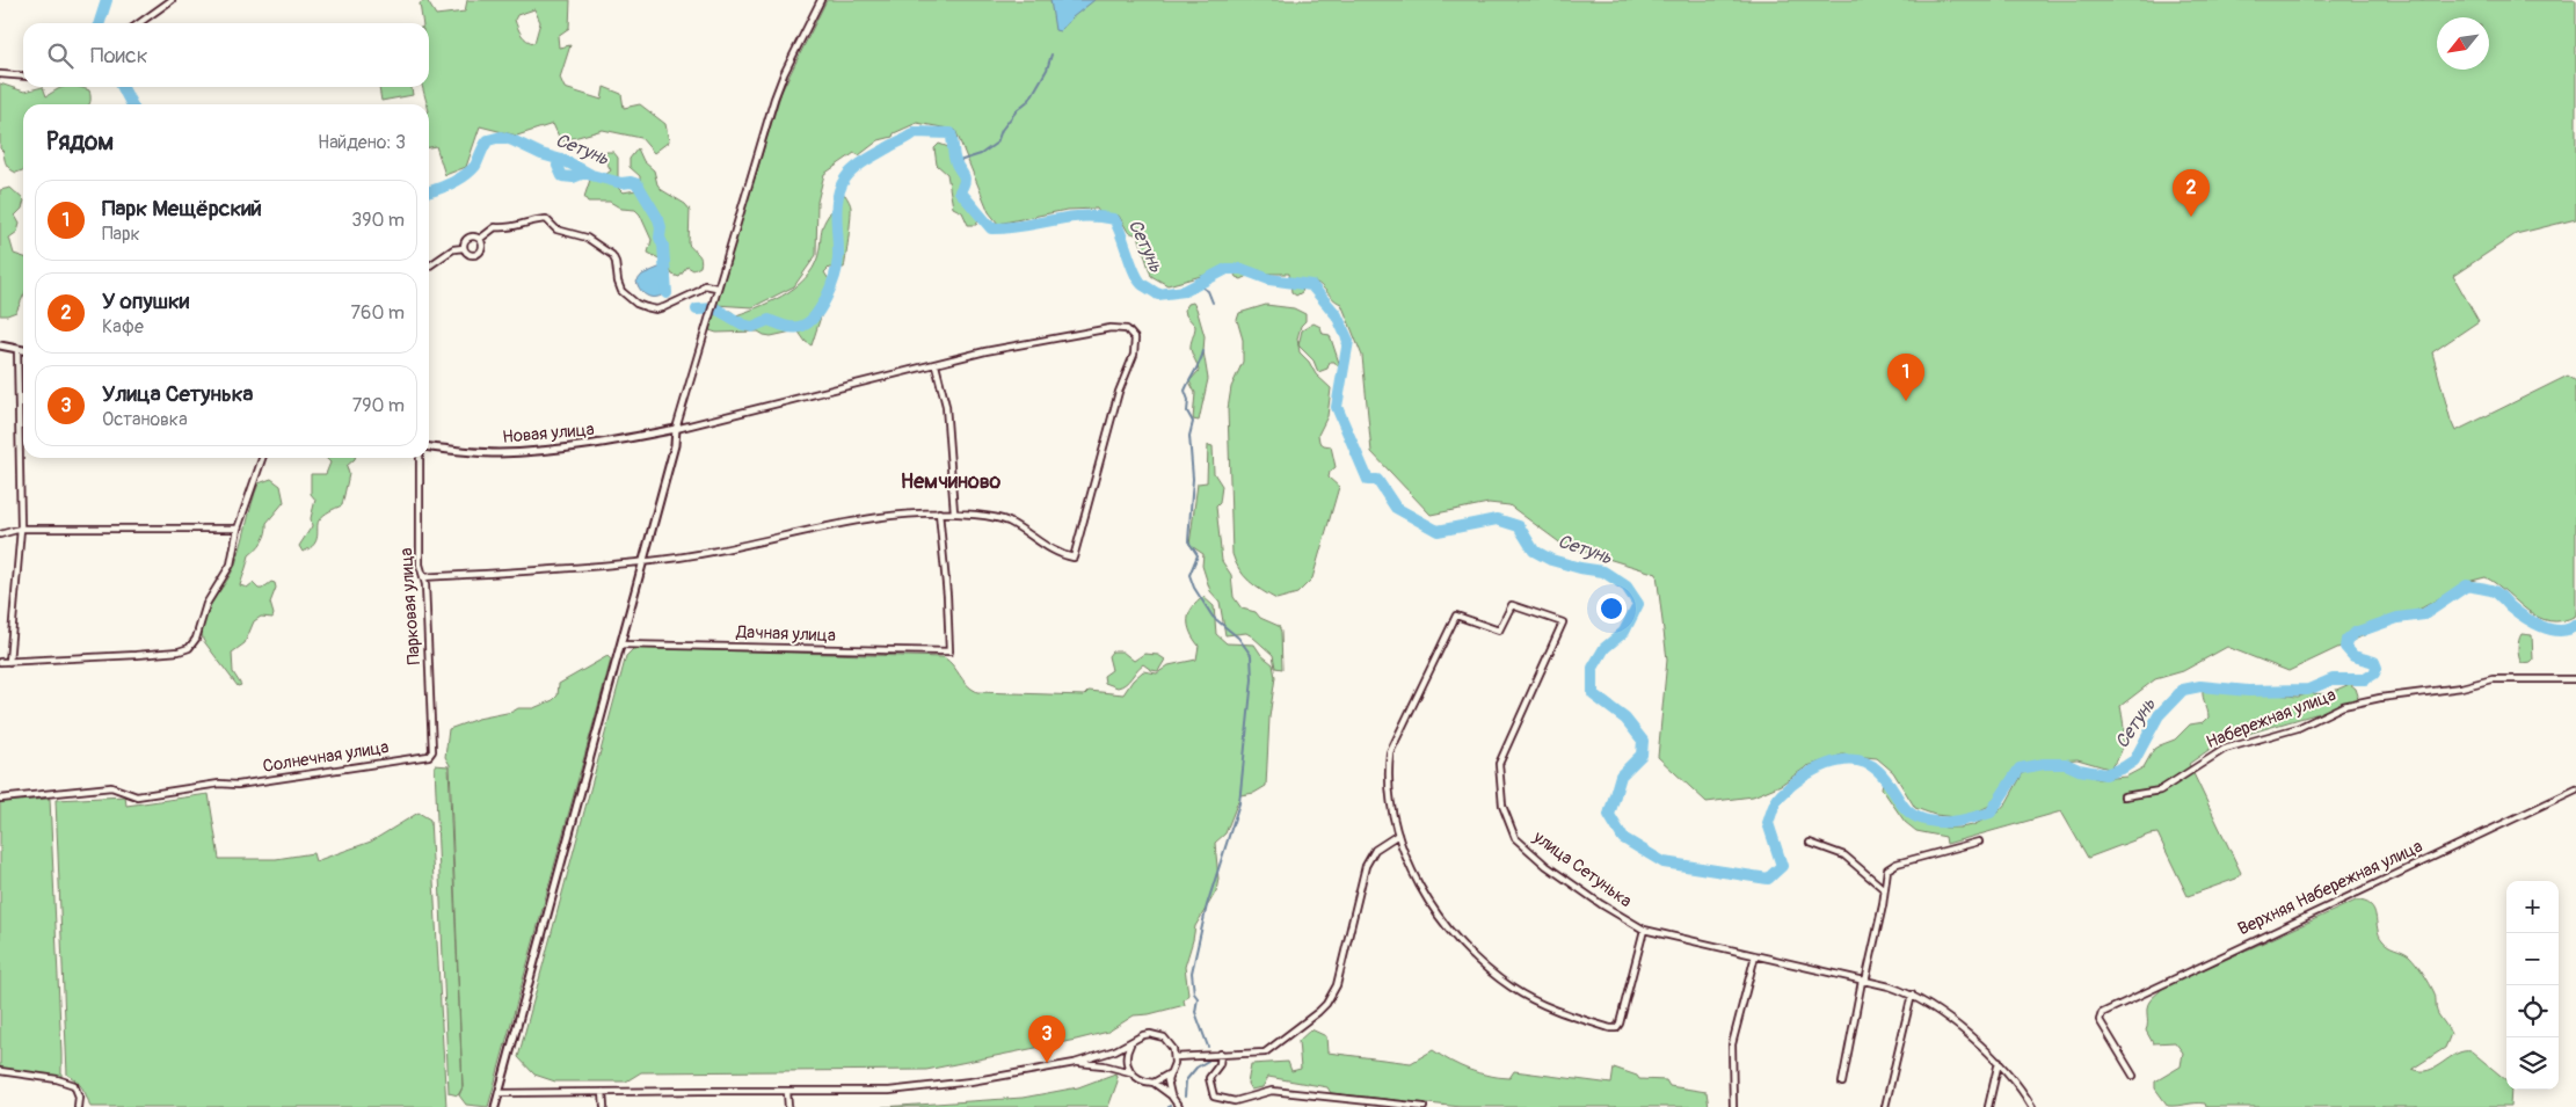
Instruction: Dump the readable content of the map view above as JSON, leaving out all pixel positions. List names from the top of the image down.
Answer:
{
  "streets": {
    "street": [
      "Новая улица",
      "Парковая улица",
      "Дачная улица",
      "Набережная улица",
      "Солнечная улица",
      "улица Сетунька",
      "Верхняя Набережная улица"
    ]
  },
  "crossings": [
    ["Парковая улица", "Солнечная улица"]
  ],
  "districts": ["Немчиново"],
  "water": ["Сетунь"],
  "north": "bottom left",
  "page": {
    "search": "Поиск",
    "heading": ["Рядом", "Найдено: 3"],
    "pins": ["2", "1", "3"],
    "list": [
      {
        "mark": "1",
        "name": "Парк Мещёрский",
        "note": "Парк",
        "value": "390 m"
      },
      {
        "mark": "2",
        "name": "У опушки",
        "note": "Кафе",
        "value": "760 m"
      },
      {
        "mark": "3",
        "name": "Улица Сетунька",
        "note": "Остановка",
        "value": "790 m"
      }
    ],
    "map_buttons": ["+", "−"]
  }
}
